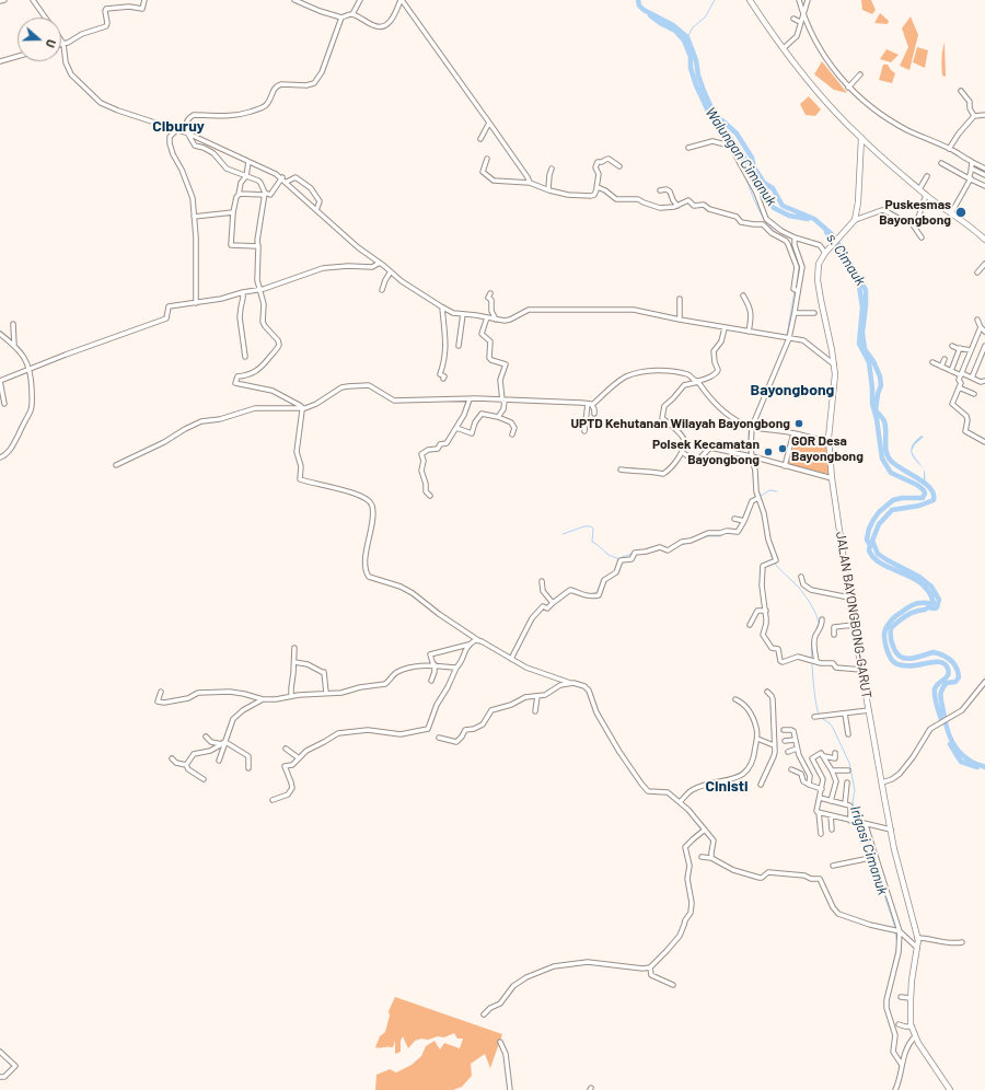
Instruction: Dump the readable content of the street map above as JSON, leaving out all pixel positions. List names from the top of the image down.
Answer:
{
  "streets": {
    "main road": ["JALAN BAYONGBONG-GARUT"]
  },
  "districts": ["Ciburuy", "Bayongbong", "Cinisti"],
  "water": ["Walungan Cimanuk", "s. Cimauk", "Irigasi Cimanuk"],
  "places": [
    "Puskesmas Bayongbong",
    "UPTD Kehutanan Wilayah Bayongbong",
    "GOR Desa Bayongbong",
    "Polsek Kecamatan Bayongbong"
  ],
  "north": "right"
}
